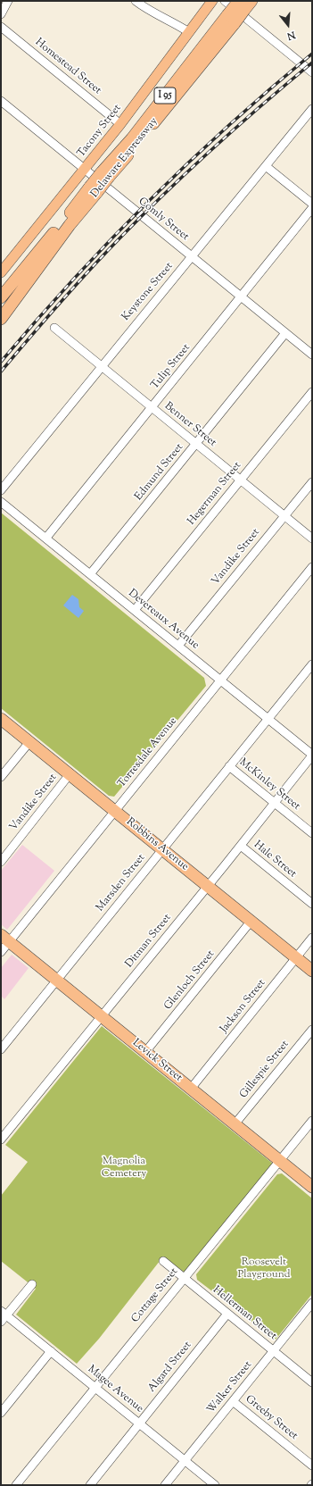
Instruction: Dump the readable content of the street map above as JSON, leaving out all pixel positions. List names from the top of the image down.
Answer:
{
  "streets": {
    "highway": [
      "I 95",
      "Delaware Expressway",
      "Robbins Avenue",
      "Levick Street"
    ],
    "main road": ["Tacony Street"],
    "street": [
      "Homestead Street",
      "Comly Street",
      "Keystone Street",
      "Tulip Street",
      "Benner Street",
      "Edmund Street",
      "Hegerman Street",
      "Vandike Street",
      "Devereaux Avenue",
      "Torresdale Avenue",
      "McKinley Street",
      "Hale Street",
      "Marsden Street",
      "Ditman Street",
      "Glenloch Street",
      "Jackson Street",
      "Gillespie Street",
      "Cottage Street",
      "Hellerman Street",
      "Algard Street",
      "Walker Street",
      "Magee Avenue",
      "Greeby Street"
    ]
  },
  "crossings": [
    ["Homestead Street", "Tacony Street"],
    ["Tacony Street", "Comly Street"],
    ["Comly Street", "Keystone Street"],
    ["Comly Street", "Tulip Street"],
    ["Comly Street", "Edmund Street"],
    ["Keystone Street", "Benner Street"],
    ["Tulip Street", "Benner Street"],
    ["Tulip Street", "Devereaux Avenue"],
    ["Benner Street", "Edmund Street"],
    ["Benner Street", "Hegerman Street"],
    ["Benner Street", "Vandike Street"],
    ["Edmund Street", "Devereaux Avenue"],
    ["Hegerman Street", "Devereaux Avenue"],
    ["Vandike Street", "Devereaux Avenue"],
    ["Vandike Street", "Robbins Avenue"],
    ["Devereaux Avenue", "Torresdale Avenue"],
    ["Devereaux Avenue", "Marsden Street"],
    ["Devereaux Avenue", "Ditman Street"],
    ["Torresdale Avenue", "Robbins Avenue"],
    ["Torresdale Avenue", "Levick Street"],
    ["McKinley Street", "Marsden Street"],
    ["McKinley Street", "Ditman Street"],
    ["Robbins Avenue", "Marsden Street"],
    ["Robbins Avenue", "Ditman Street"],
    ["Robbins Avenue", "Glenloch Street"],
    ["Robbins Avenue", "Jackson Street"],
    ["Hale Street", "Ditman Street"],
    ["Marsden Street", "Levick Street"],
    ["Ditman Street", "Levick Street"],
    ["Glenloch Street", "Levick Street"],
    ["Jackson Street", "Levick Street"],
    ["Levick Street", "Gillespie Street"],
    ["Levick Street", "Cottage Street"],
    ["Cottage Street", "Hellerman Street"],
    ["Cottage Street", "Magee Avenue"],
    ["Hellerman Street", "Algard Street"],
    ["Hellerman Street", "Walker Street"],
    ["Algard Street", "Magee Avenue"],
    ["Walker Street", "Magee Avenue"],
    ["Walker Street", "Greeby Street"]
  ],
  "parks": ["Magnolia Cemetery", "Roosevelt Playground"],
  "north": "bottom"
}
